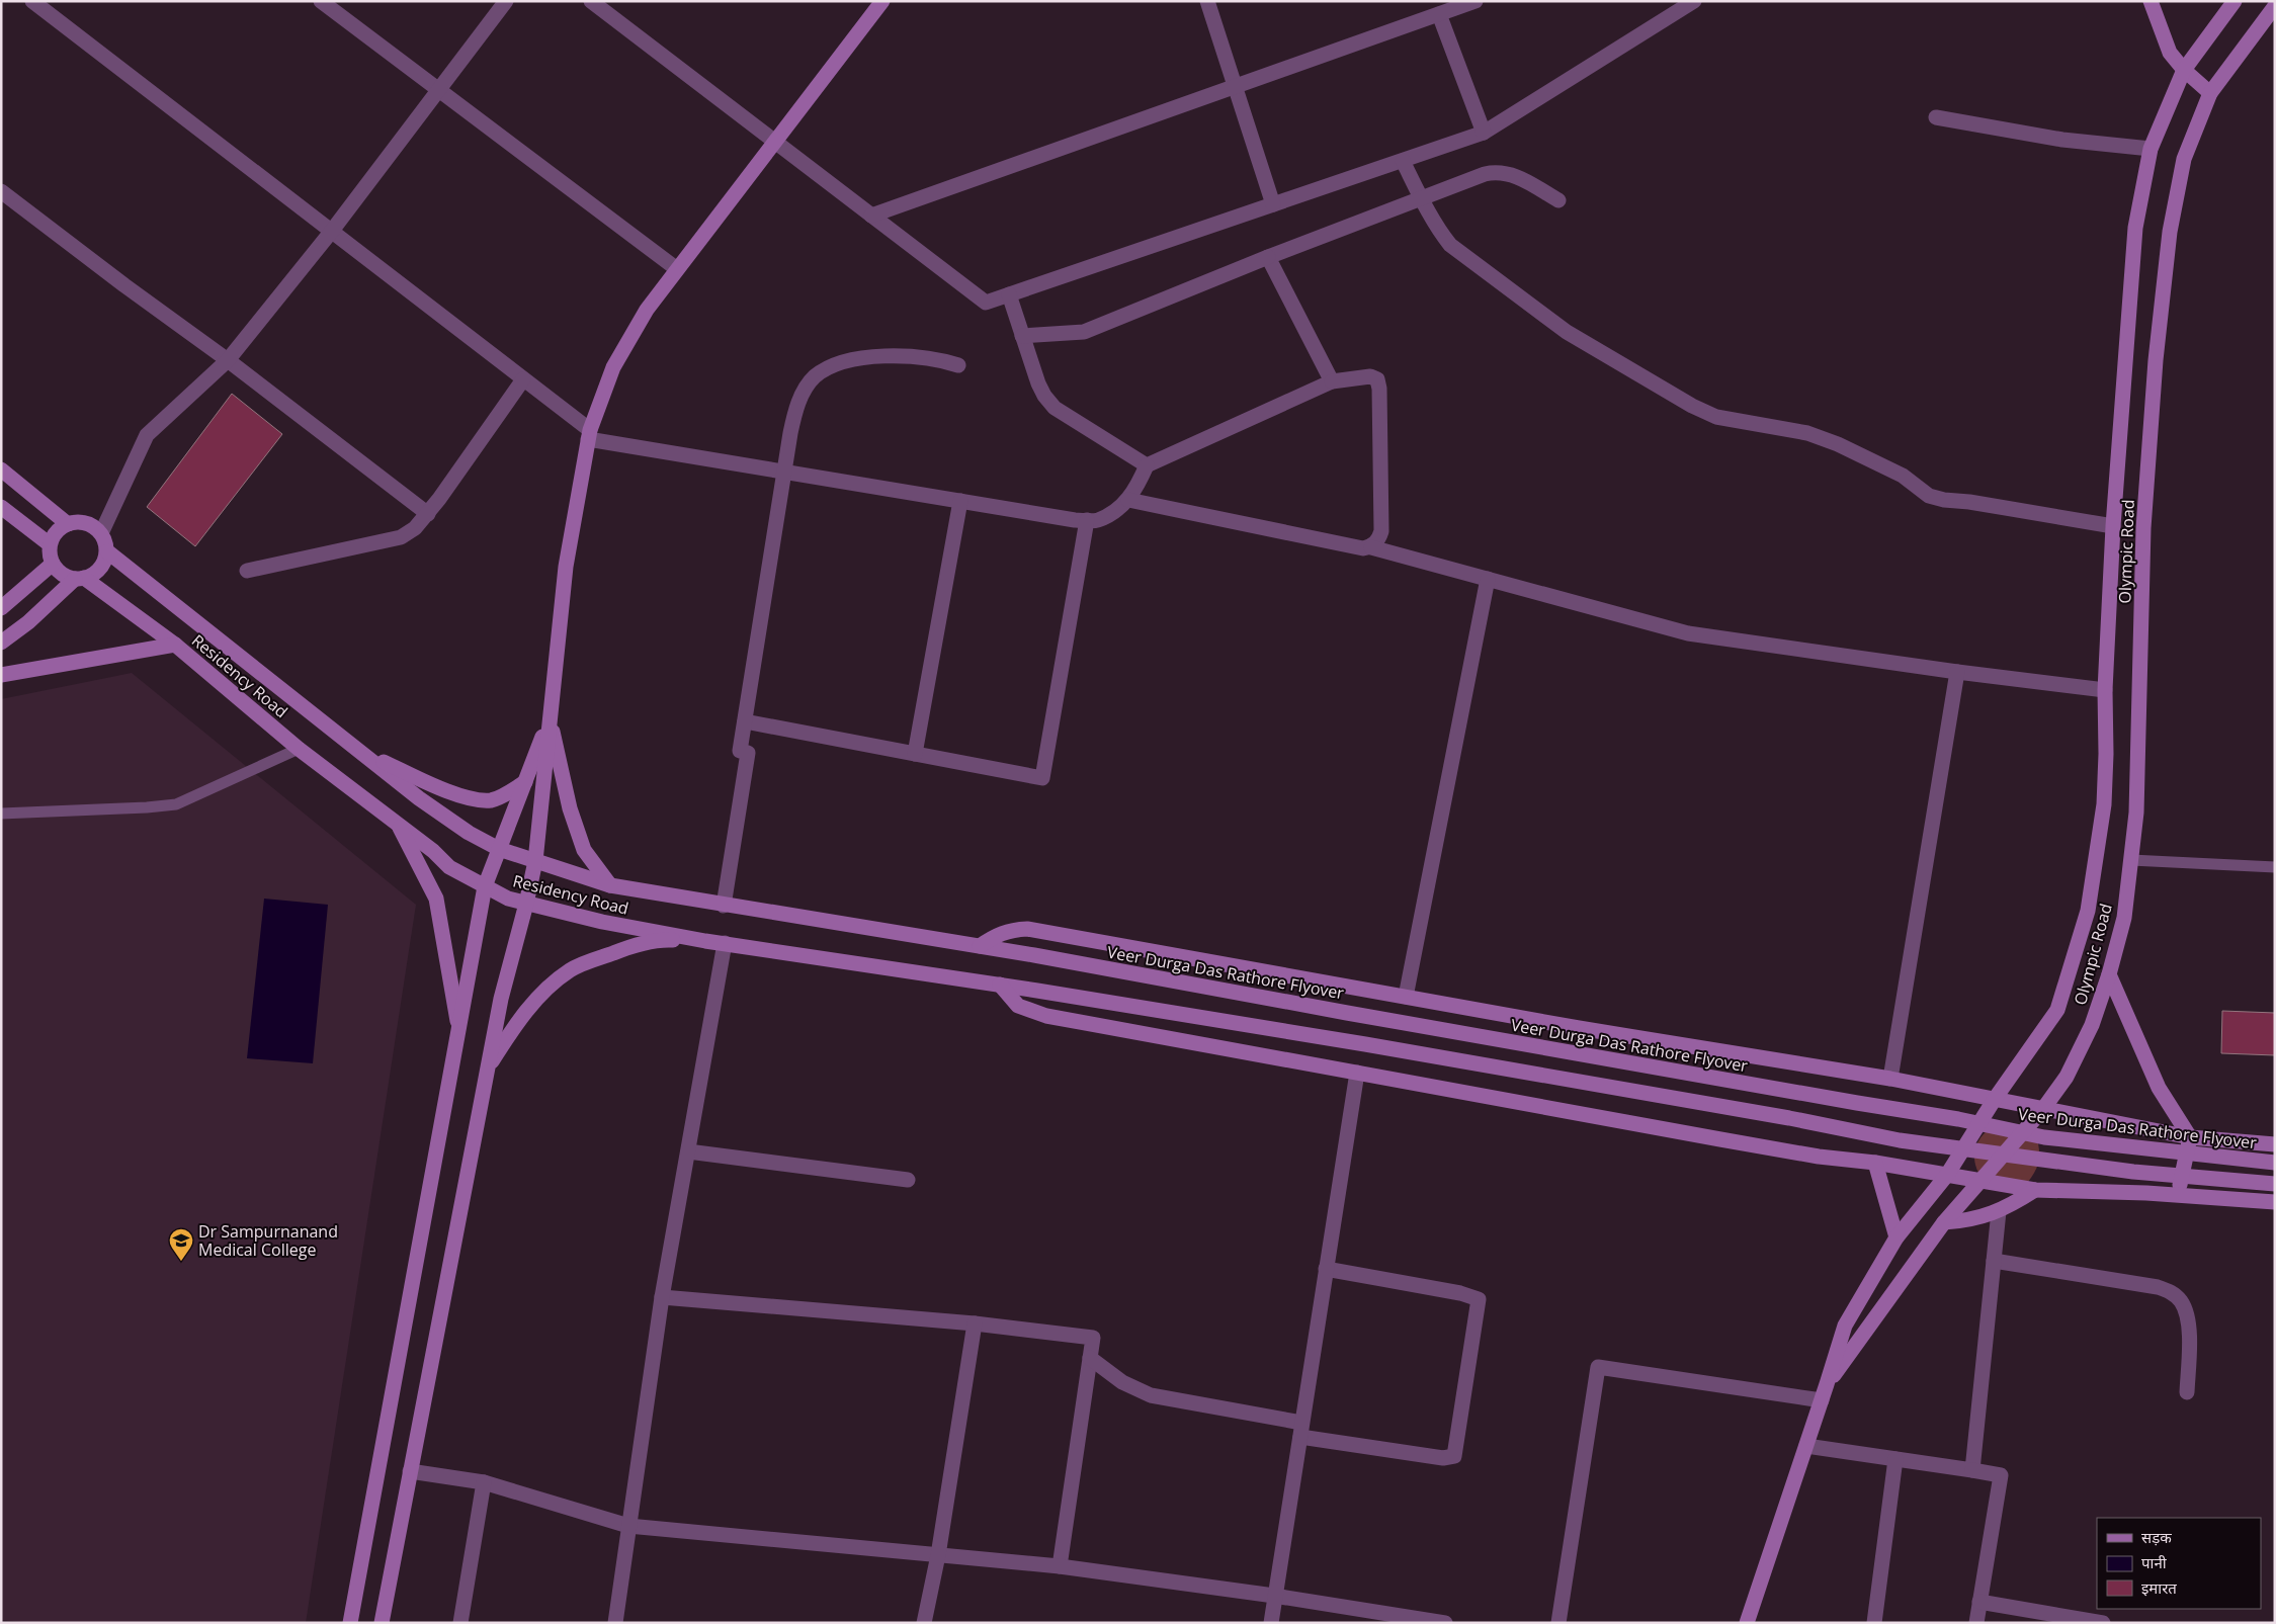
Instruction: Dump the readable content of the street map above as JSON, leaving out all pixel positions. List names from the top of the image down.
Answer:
{
  "streets": {
    "street": ["Olympic Road", "Residency Road", "Veer Durga Das Rathore Flyover"]
  },
  "crossings": [
    ["Residency Road", "Veer Durga Das Rathore Flyover"]
  ],
  "places": {
    "school or university": ["Dr Sampurnanand Medical College"]
  },
  "legend": ["सड़क", "पानी", "इमारत"]
}
